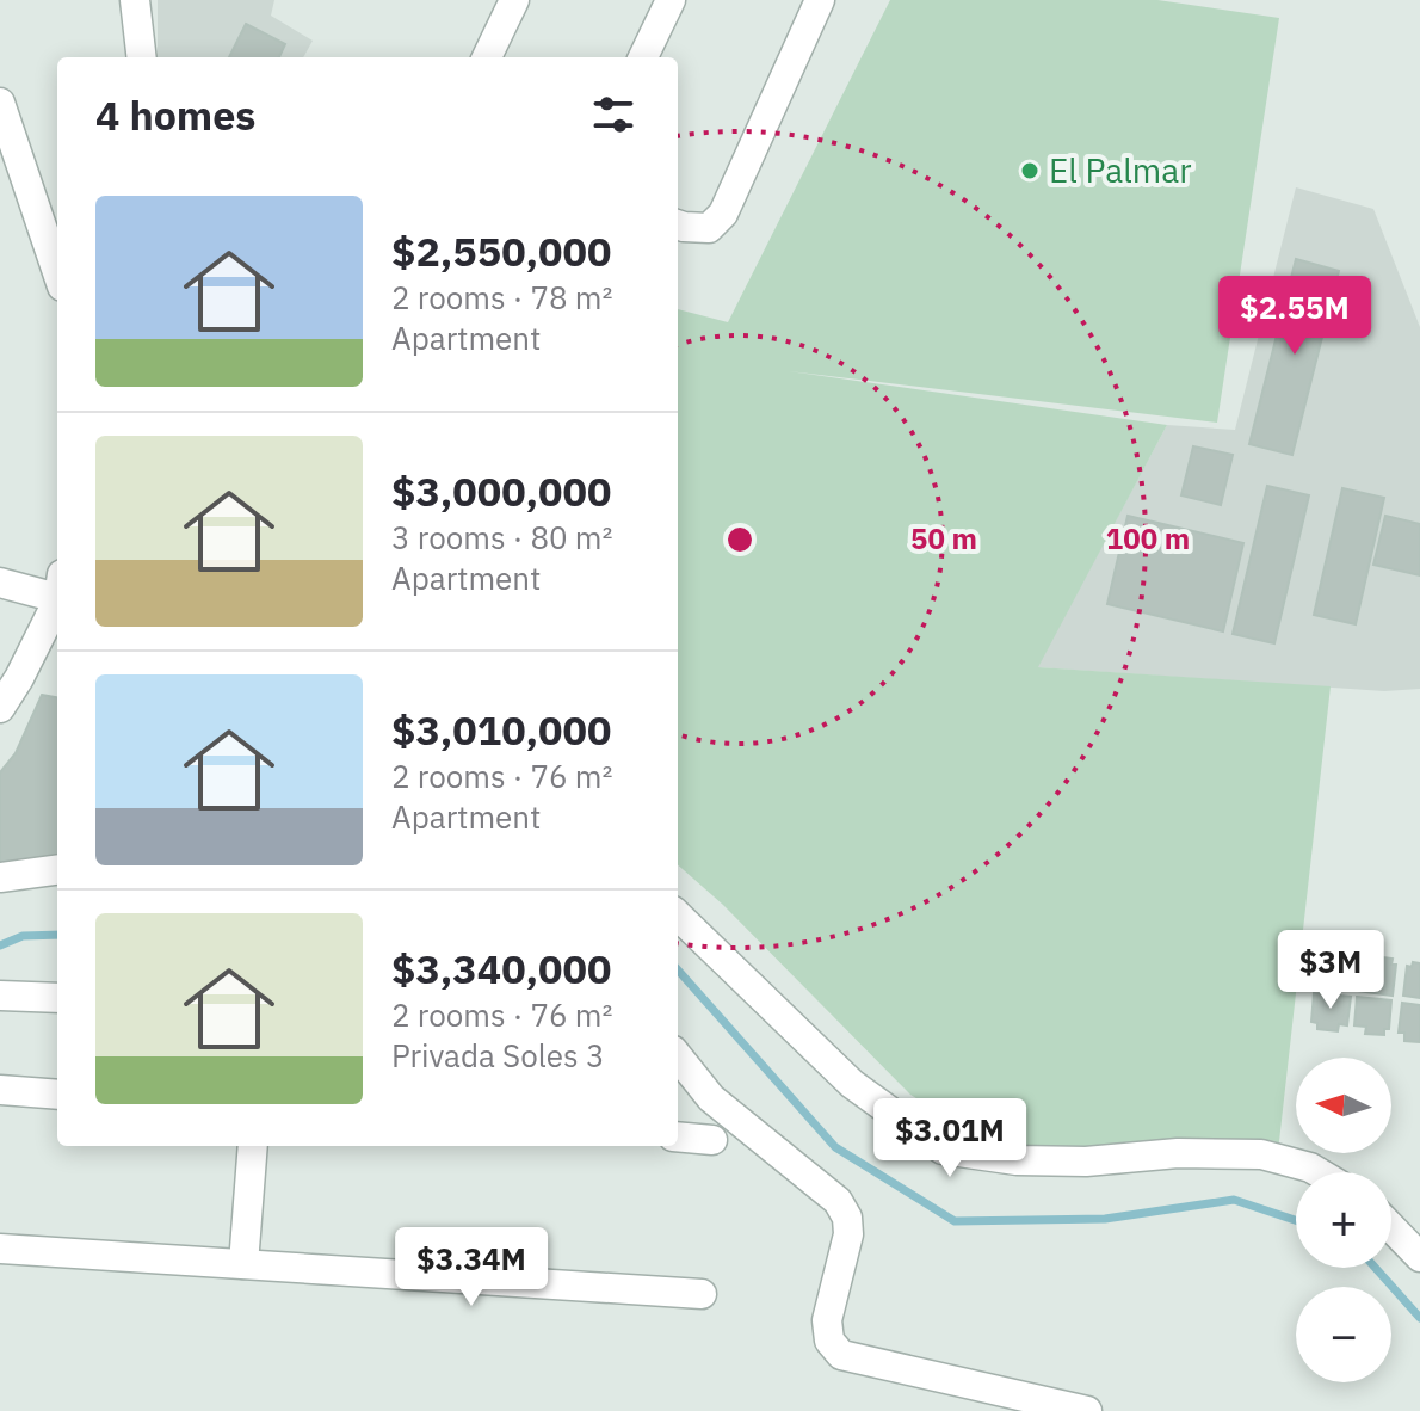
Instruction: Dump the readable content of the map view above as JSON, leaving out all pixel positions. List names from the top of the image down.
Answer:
{
  "places": ["El Palmar"],
  "north": "left",
  "page": {
    "heading": "4 homes",
    "list": [
      {
        "name": "$2,550,000",
        "note": "2 rooms · 78 m² · Apartment"
      },
      {
        "name": "$3,000,000",
        "note": "3 rooms · 80 m² · Apartment"
      },
      {
        "name": "$3,010,000",
        "note": "2 rooms · 76 m² · Apartment"
      },
      {
        "name": "$3,340,000",
        "note": "2 rooms · 76 m² · Privada Soles 3"
      }
    ],
    "price": [
      "$2.55M",
      "$3M",
      "$3.01M",
      "$3.34M"
    ],
    "map_buttons": ["+", "−"]
  },
  "rings": ["50 m", "100 m"]
}
